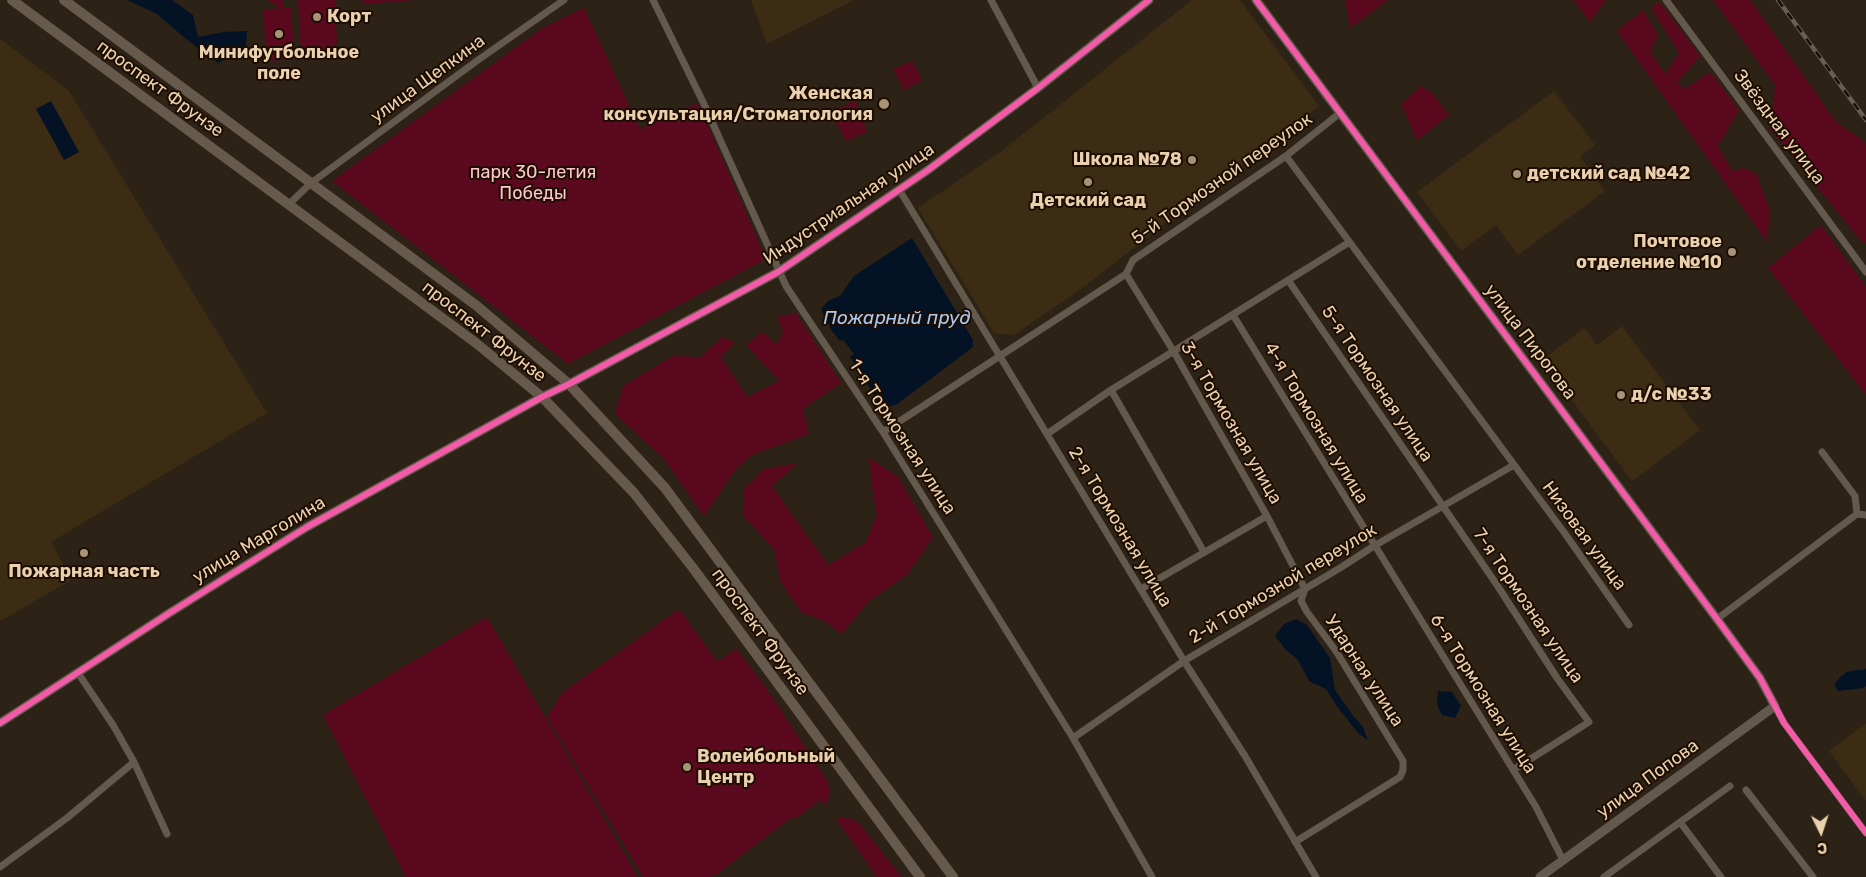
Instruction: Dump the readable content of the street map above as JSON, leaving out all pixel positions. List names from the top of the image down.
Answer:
{
  "streets": {
    "main road": ["проспект Фрунзе"],
    "street": [
      "улица Щепкина",
      "Звёздная улица",
      "5-й Тормозной переулок",
      "Индустриальная улица",
      "улица Пирогова",
      "5-я Тормозная улица",
      "3-я Тормозная улица",
      "4-я Тормозная улица",
      "1-я Тормозная улица",
      "2-я Тормозная улица",
      "Низовая улица",
      "улица Марголина",
      "2-й Тормозной переулок",
      "7-я Тормозная улица",
      "Ударная улица",
      "6-я Тормозная улица",
      "улица Попова"
    ]
  },
  "crossings": [
    ["улица Щепкина", "проспект Фрунзе"],
    ["проспект Фрунзе", "Индустриальная улица"],
    ["проспект Фрунзе", "улица Марголина"],
    ["5-й Тормозной переулок", "улица Пирогова"],
    ["5-й Тормозной переулок", "3-я Тормозная улица"],
    ["5-й Тормозной переулок", "1-я Тормозная улица"],
    ["5-й Тормозной переулок", "2-я Тормозная улица"],
    ["Индустриальная улица", "1-я Тормозная улица"],
    ["Индустриальная улица", "2-я Тормозная улица"],
    ["Индустриальная улица", "улица Марголина"],
    ["улица Пирогова", "улица Попова"],
    ["5-я Тормозная улица", "2-й Тормозной переулок"],
    ["5-я Тормозная улица", "7-я Тормозная улица"],
    ["3-я Тормозная улица", "2-й Тормозной переулок"],
    ["3-я Тормозная улица", "Ударная улица"],
    ["4-я Тормозная улица", "2-й Тормозной переулок"],
    ["4-я Тормозная улица", "6-я Тормозная улица"],
    ["1-я Тормозная улица", "2-й Тормозной переулок"],
    ["2-я Тормозная улица", "2-й Тормозной переулок"],
    ["2-я Тормозная улица", "Ударная улица"],
    ["Низовая улица", "2-й Тормозной переулок"],
    ["2-й Тормозной переулок", "7-я Тормозная улица"],
    ["2-й Тормозной переулок", "Ударная улица"],
    ["2-й Тормозной переулок", "6-я Тормозная улица"],
    ["7-я Тормозная улица", "6-я Тормозная улица"],
    ["6-я Тормозная улица", "улица Попова"]
  ],
  "water": ["Пожарный пруд"],
  "parks": ["парк 30-летия Победы"],
  "places": [
    "Корт",
    "Минифутбольное поле",
    "Женская консультация/Стоматология",
    "Школа №78",
    "детский сад №42",
    "Детский сад",
    "Почтовое отделение №10",
    "д/с №33",
    "Пожарная часть",
    "Волейбольный Центр"
  ],
  "north": "bottom"
}
